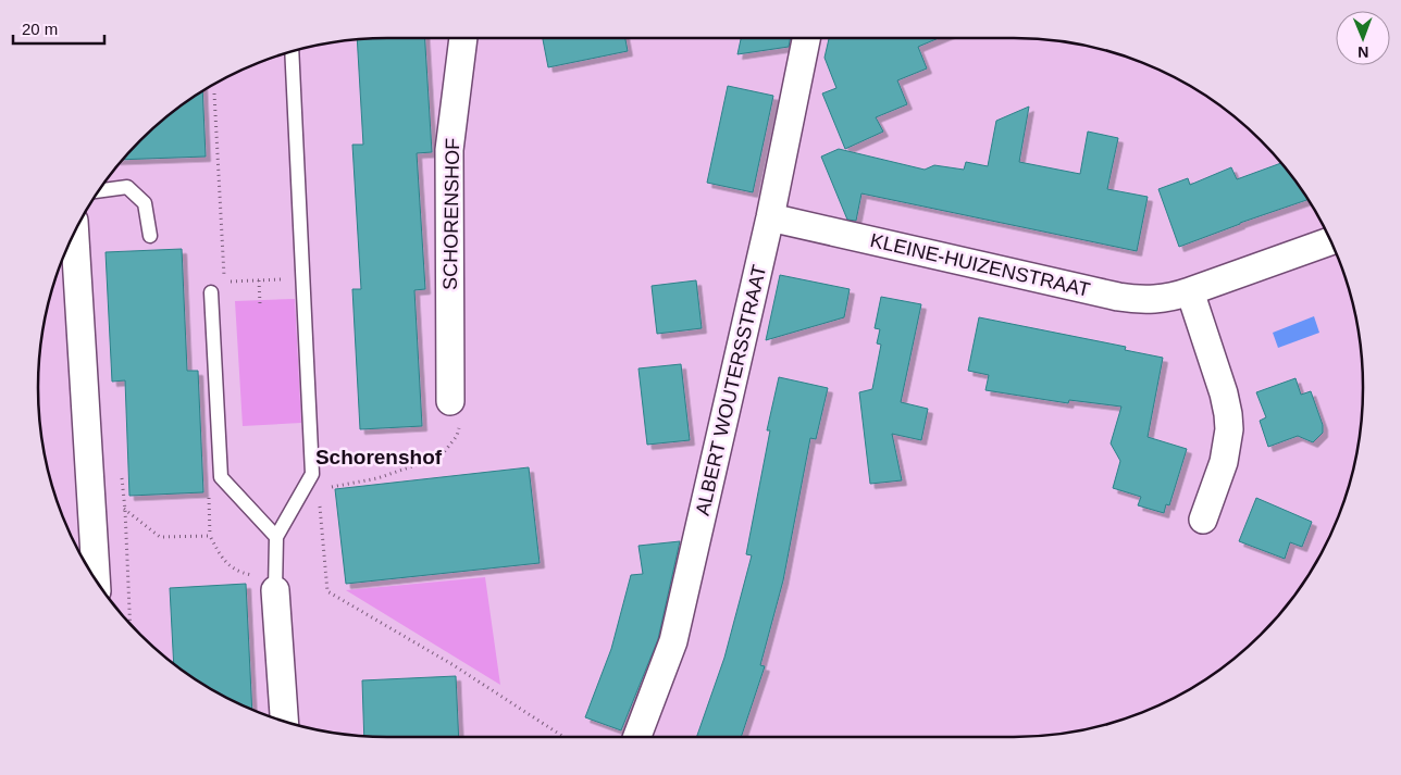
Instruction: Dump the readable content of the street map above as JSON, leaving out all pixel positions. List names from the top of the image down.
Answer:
{
  "streets": {
    "street": ["SCHORENSHOF", "KLEINE-HUIZENSTRAAT", "ALBERT WOUTERSSTRAAT"]
  },
  "crossings": [
    ["KLEINE-HUIZENSTRAAT", "ALBERT WOUTERSSTRAAT"]
  ],
  "districts": ["Schorenshof"],
  "scale_bar": "20 m",
  "north": "bottom"
}
